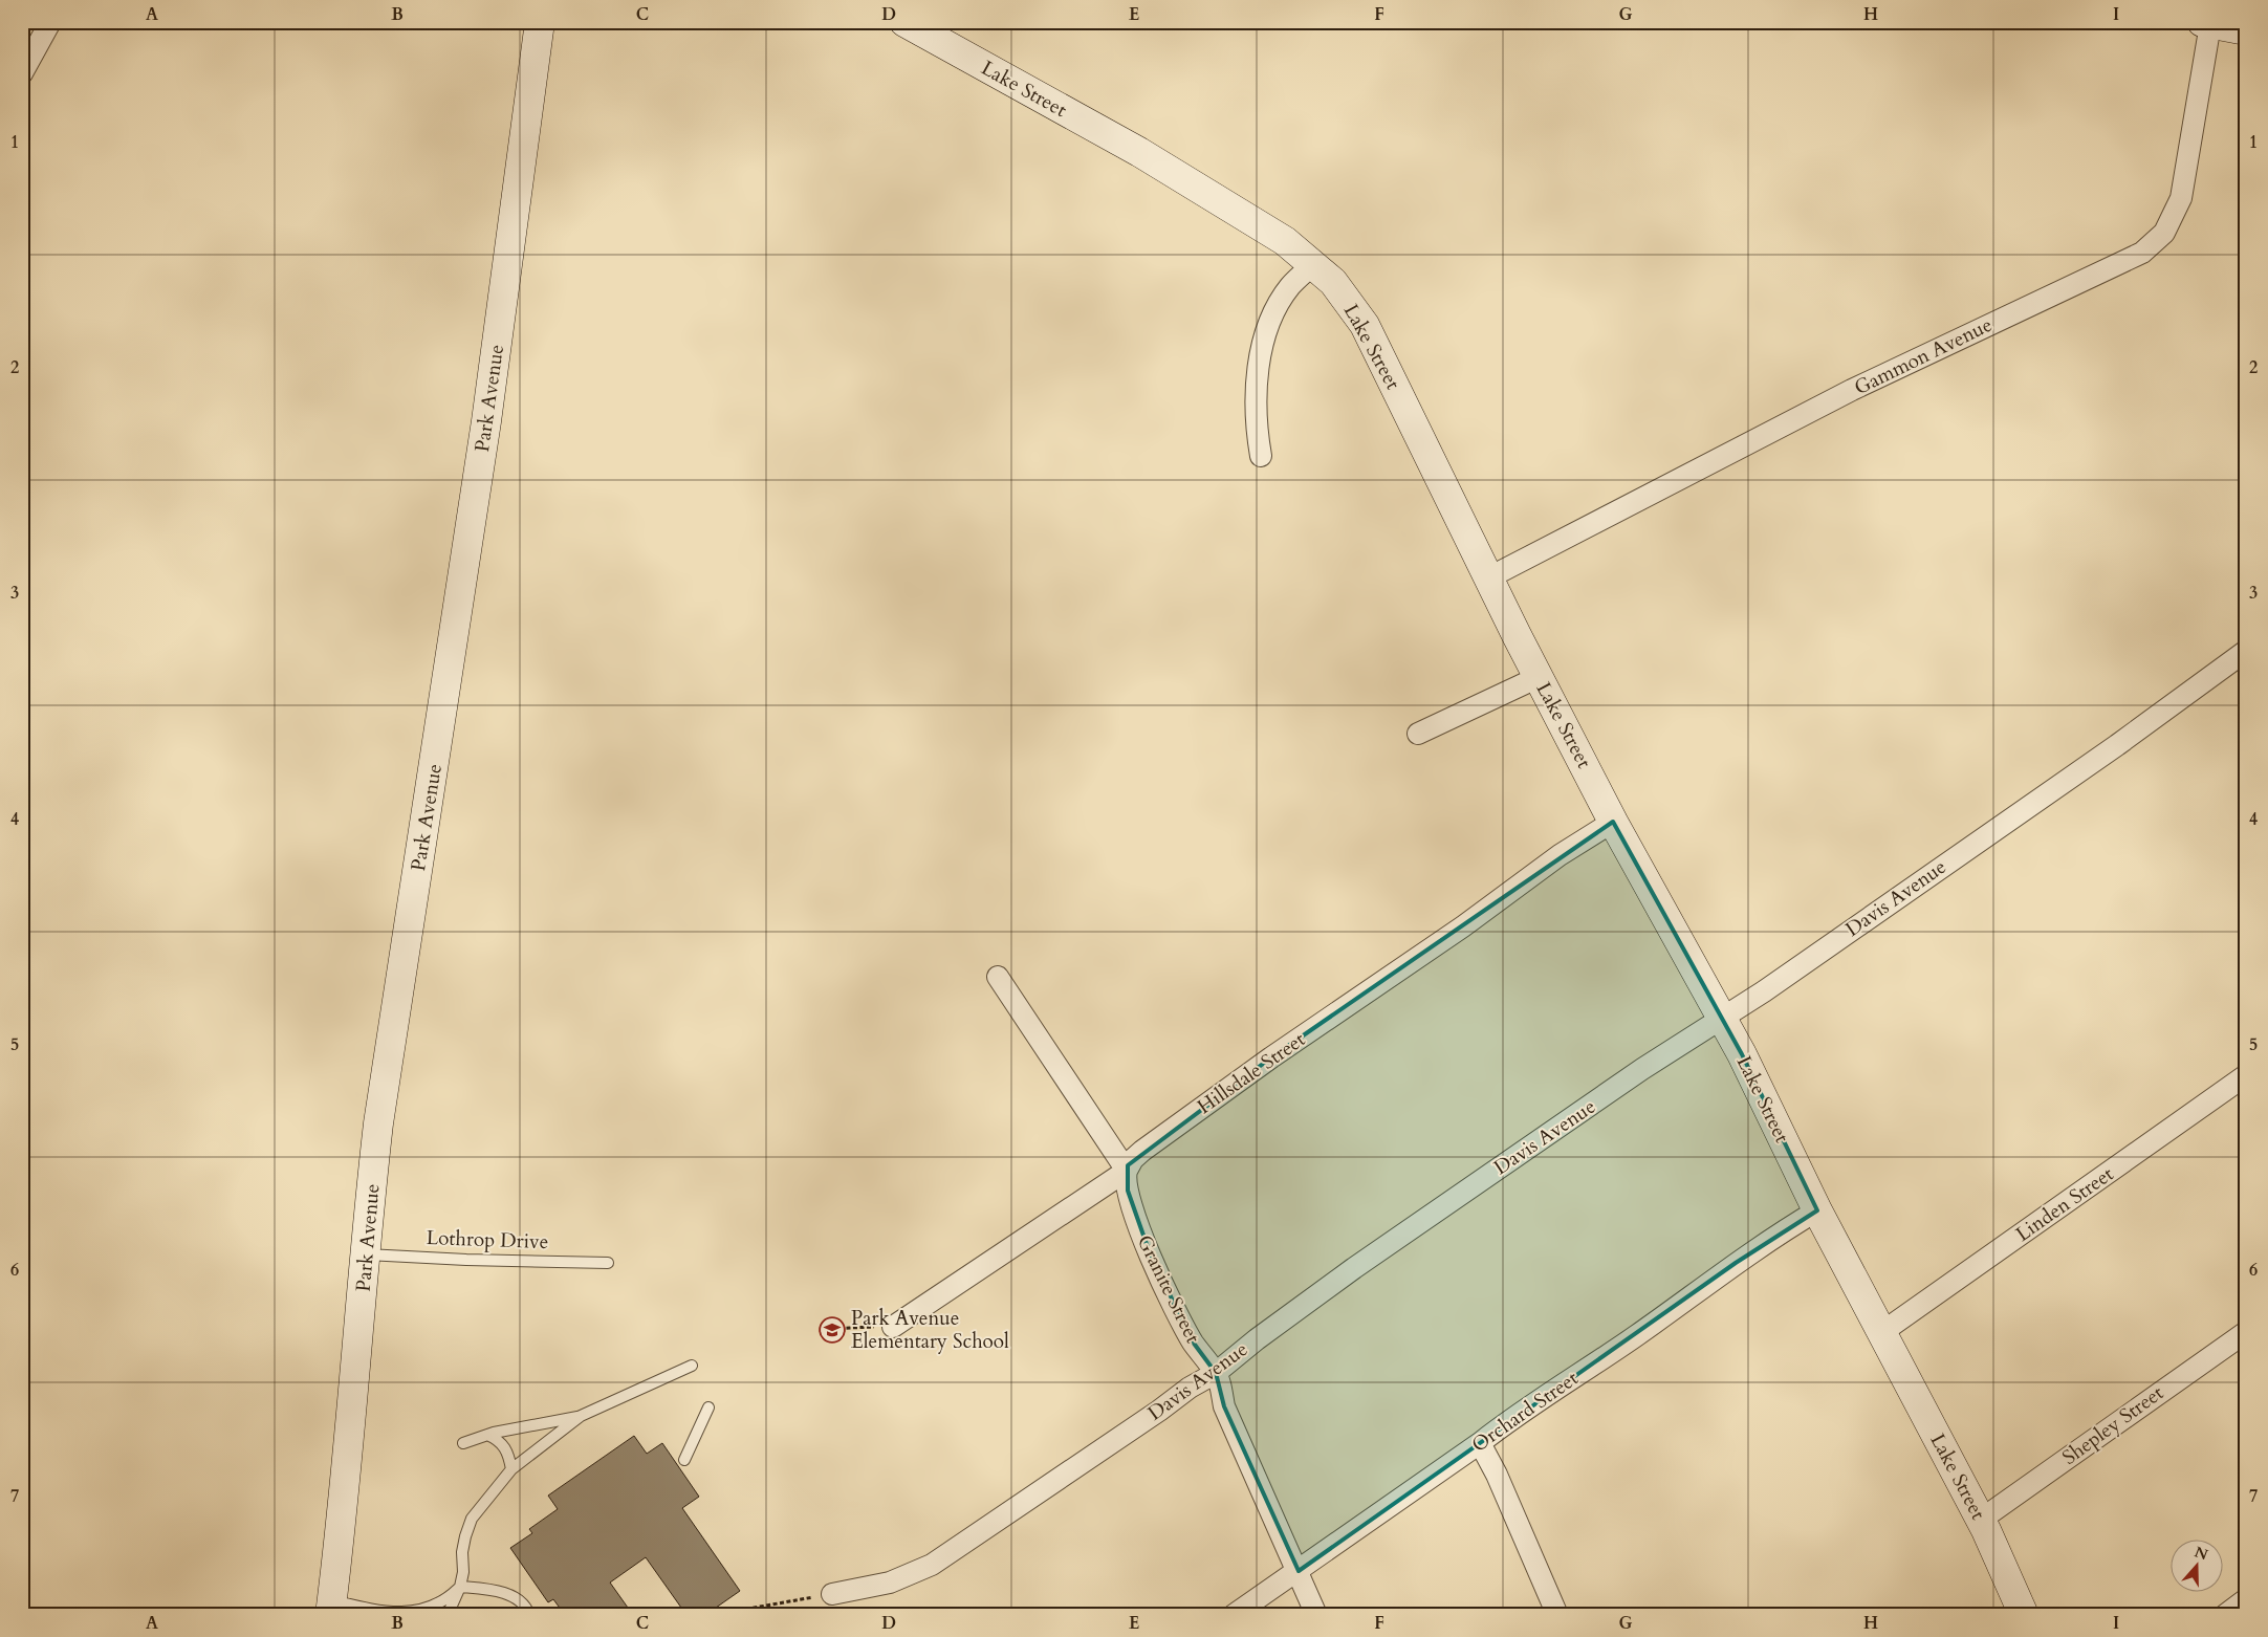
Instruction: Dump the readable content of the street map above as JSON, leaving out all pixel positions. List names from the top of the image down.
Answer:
{
  "streets": {
    "street": [
      "Lake Street",
      "Gammon Avenue",
      "Park Avenue",
      "Davis Avenue",
      "Hillsdale Street",
      "Linden Street",
      "Granite Street",
      "Orchard Street",
      "Shepley Street"
    ],
    "lane": ["Lothrop Drive"]
  },
  "crossings": [
    ["Lake Street", "Gammon Avenue"],
    ["Lake Street", "Davis Avenue"],
    ["Lake Street", "Hillsdale Street"],
    ["Lake Street", "Linden Street"],
    ["Lake Street", "Orchard Street"],
    ["Lake Street", "Shepley Street"],
    ["Park Avenue", "Lothrop Drive"],
    ["Davis Avenue", "Granite Street"],
    ["Hillsdale Street", "Granite Street"],
    ["Granite Street", "Orchard Street"]
  ],
  "places": {
    "school or university": ["Park Avenue Elementary School"]
  },
  "north": "top",
  "grid": {
    "columns": [
      "A",
      "B",
      "C",
      "D",
      "E",
      "F",
      "G",
      "H",
      "I"
    ],
    "rows": [
      "1",
      "2",
      "3",
      "4",
      "5",
      "6",
      "7"
    ]
  }
}
